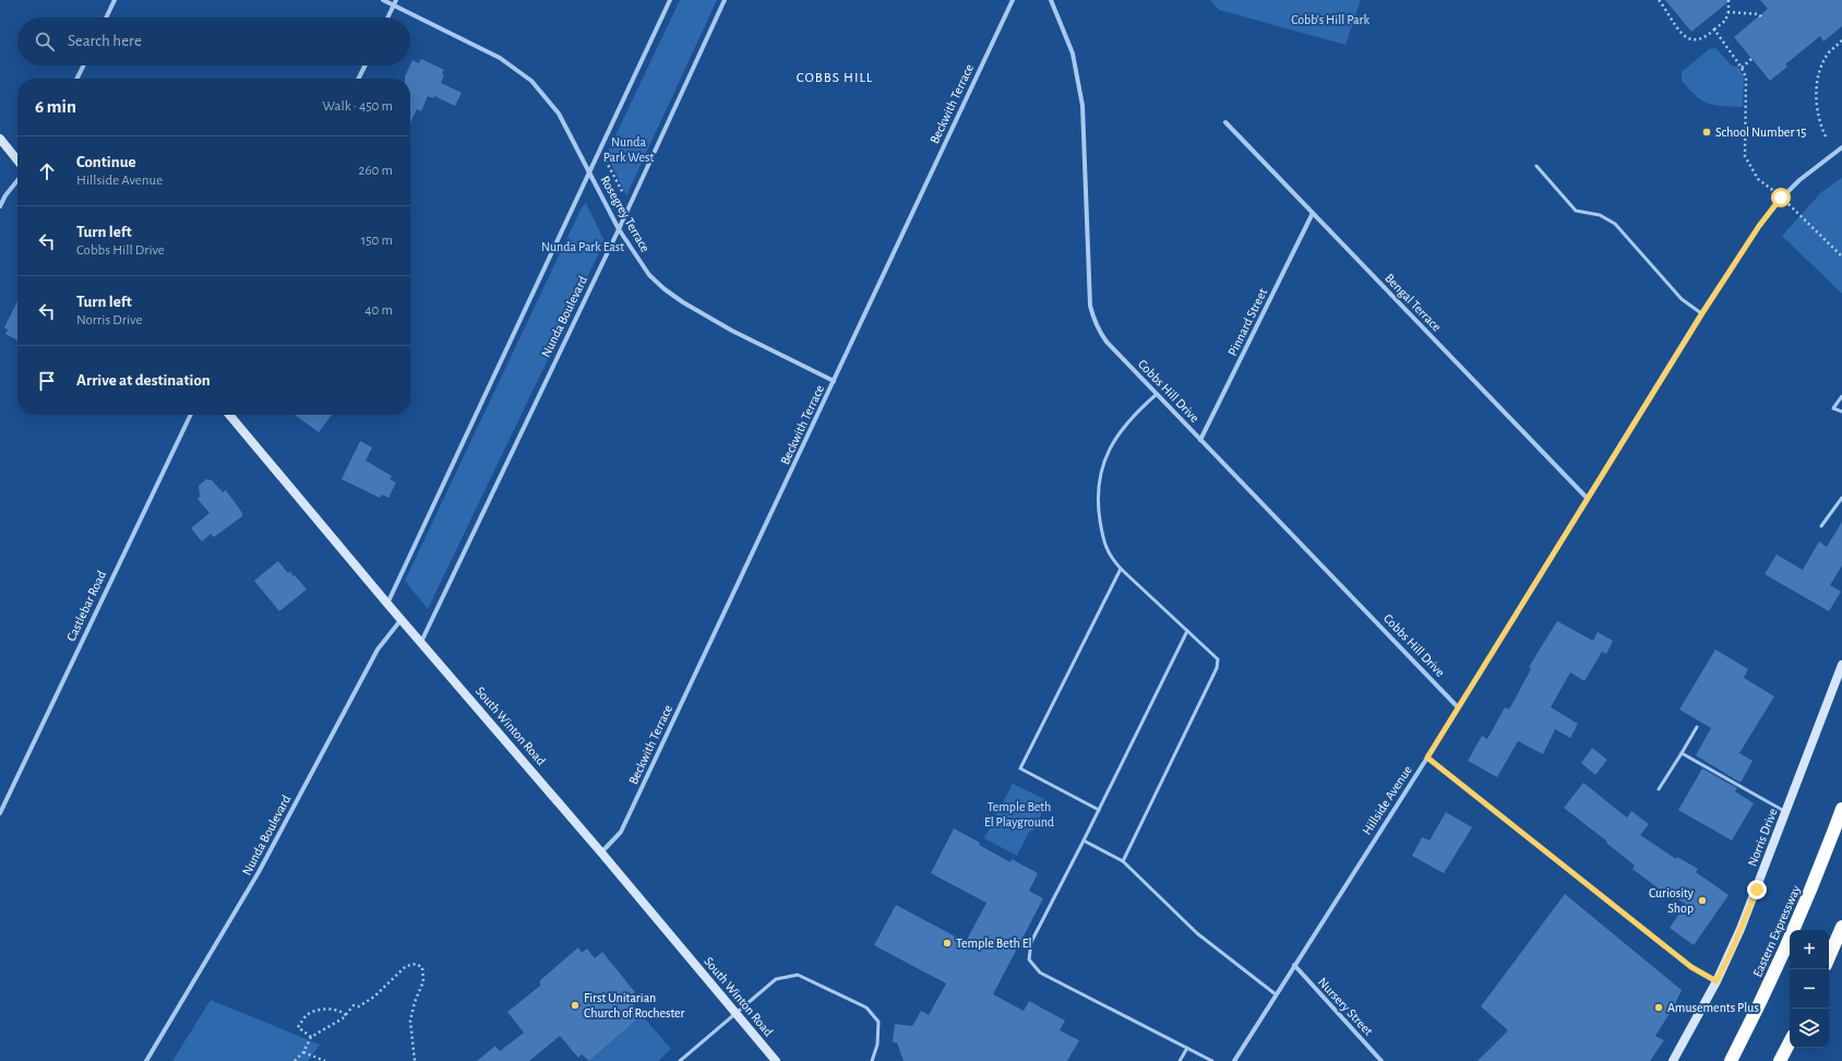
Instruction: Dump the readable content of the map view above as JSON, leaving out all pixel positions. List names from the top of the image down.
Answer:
{
  "streets": {
    "highway": ["Eastern Expressway"],
    "main road": ["South Winton Road", "Norris Drive"],
    "street": [
      "Beckwith Terrace",
      "Rosegrey Terrace",
      "Bengal Terrace",
      "Nunda Boulevard",
      "Pinnard Street",
      "Cobbs Hill Drive",
      "Castlebar Road",
      "Hillside Avenue",
      "Nursery Street"
    ]
  },
  "crossings": [
    ["Beckwith Terrace", "Rosegrey Terrace"],
    ["Beckwith Terrace", "South Winton Road"],
    ["Rosegrey Terrace", "Nunda Boulevard"],
    ["Bengal Terrace", "Pinnard Street"],
    ["Bengal Terrace", "Hillside Avenue"],
    ["Nunda Boulevard", "South Winton Road"],
    ["Pinnard Street", "Cobbs Hill Drive"],
    ["Cobbs Hill Drive", "Hillside Avenue"],
    ["Hillside Avenue", "Nursery Street"]
  ],
  "districts": ["COBBS HILL"],
  "parks": [
    "Cobb's Hill Park",
    "Nunda Park West",
    "Nunda Park East",
    "Temple Beth El Playground"
  ],
  "places": [
    "School Number 15",
    "Curiosity Shop",
    "Temple Beth El",
    "First Unitarian Church of Rochester",
    "Amusements Plus"
  ],
  "page": {
    "search": "Search here",
    "heading": ["6 min", "Walk · 450 m"],
    "list": [
      ["Continue", "Hillside Avenue", "260 m"],
      ["Turn left", "Cobbs Hill Drive", "150 m"],
      ["Turn left", "Norris Drive", "40 m"],
      "Arrive at destination"
    ],
    "map_buttons": ["+", "−"]
  }
}
